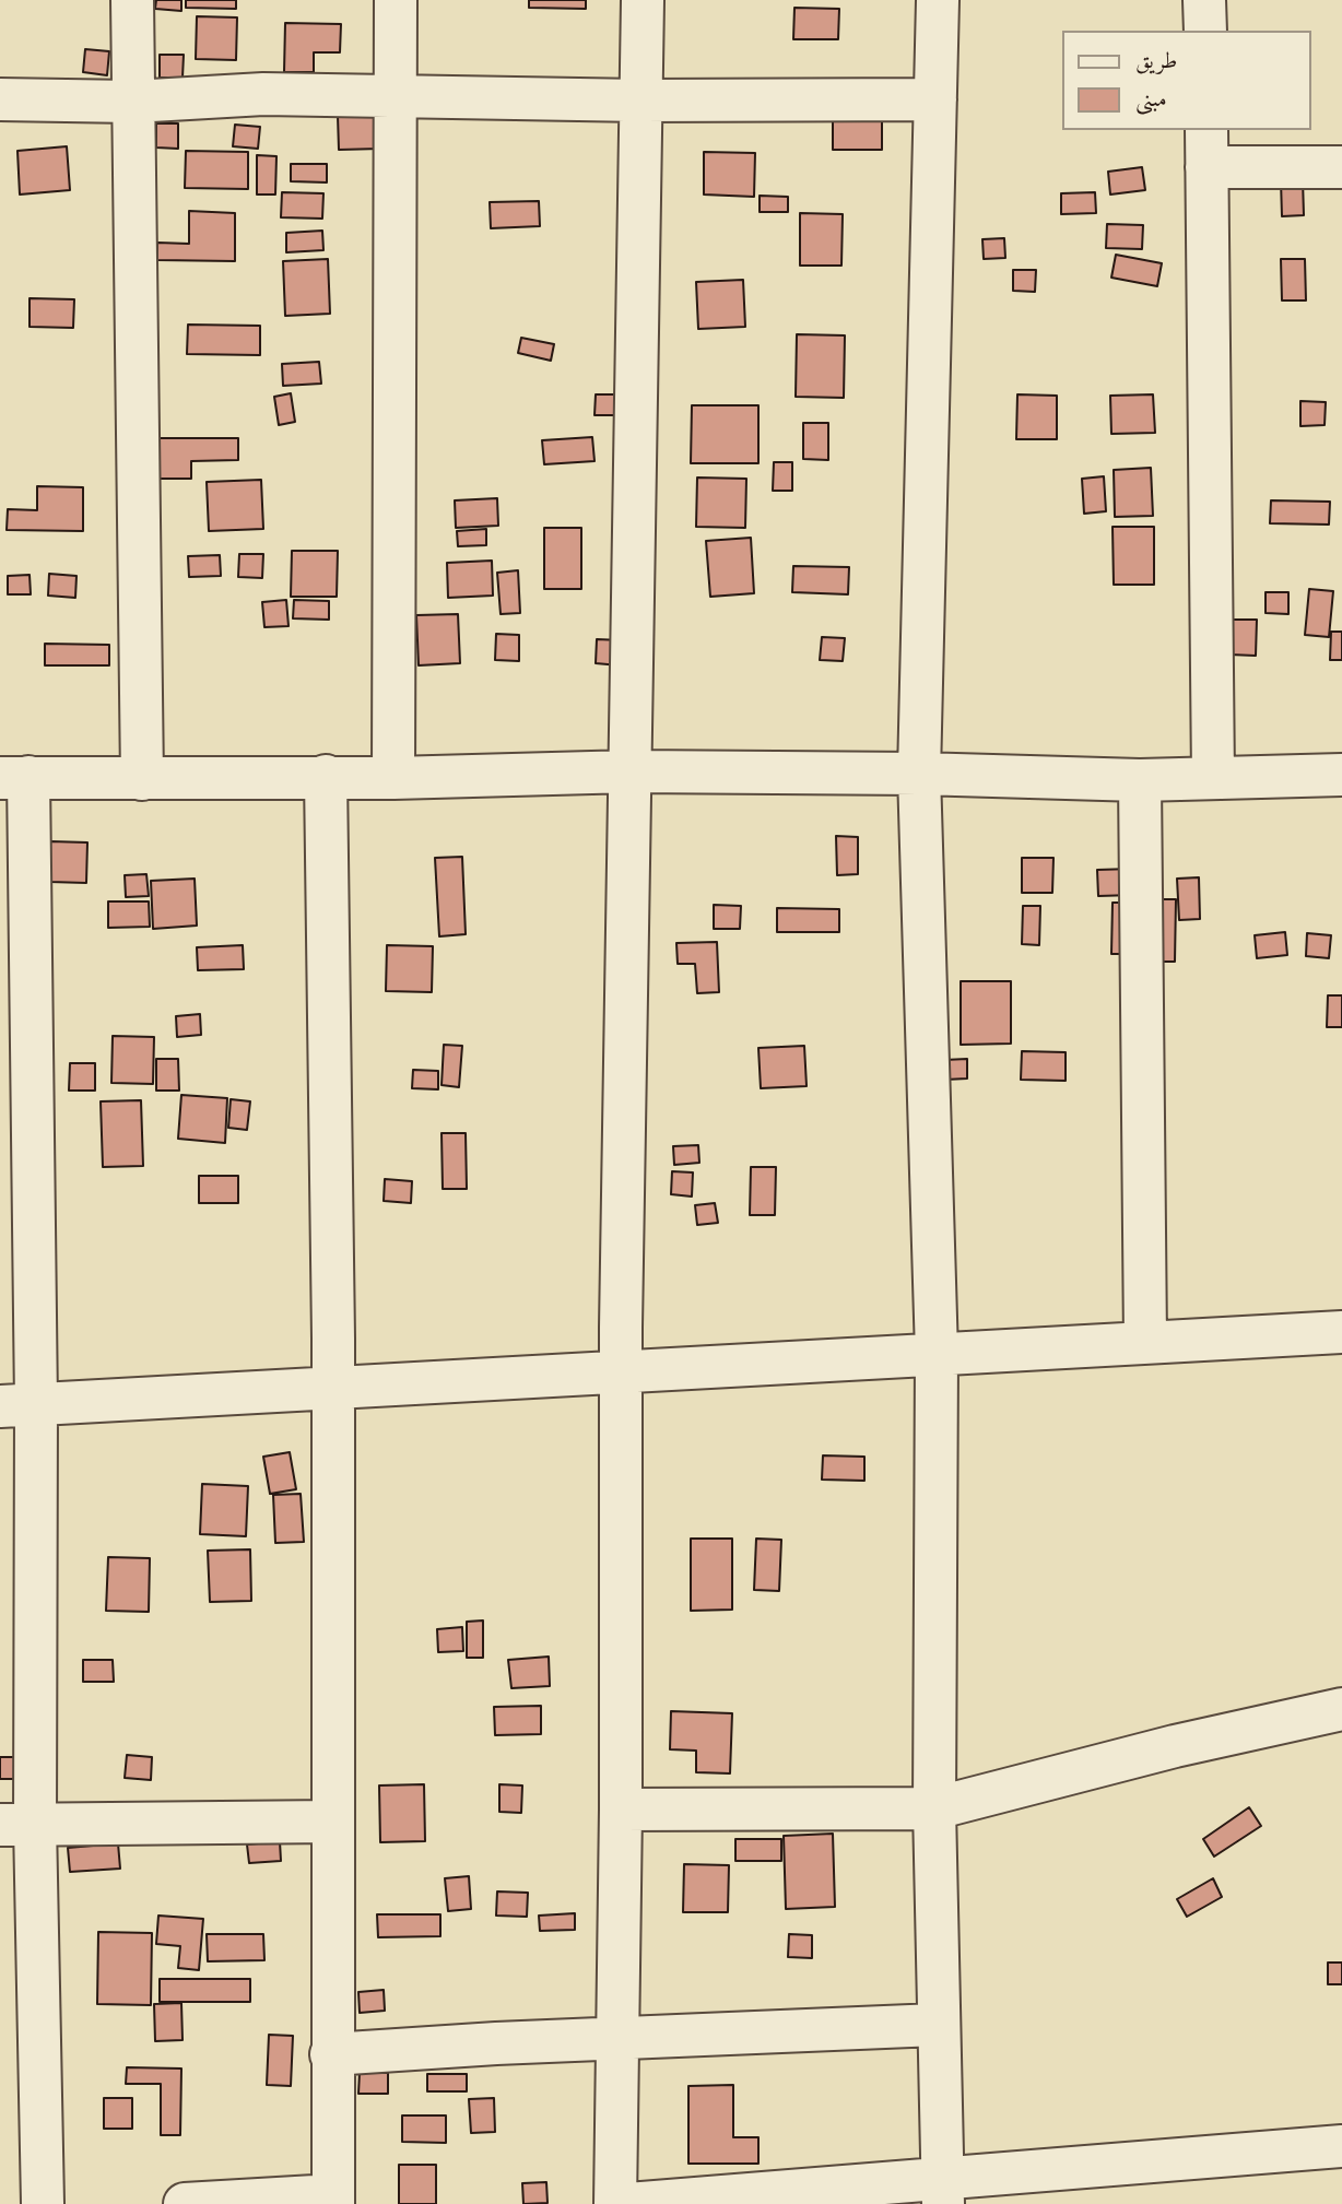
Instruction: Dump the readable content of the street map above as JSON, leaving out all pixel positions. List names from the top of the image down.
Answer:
{
  "legend": ["طريق", "مبنى"]
}
